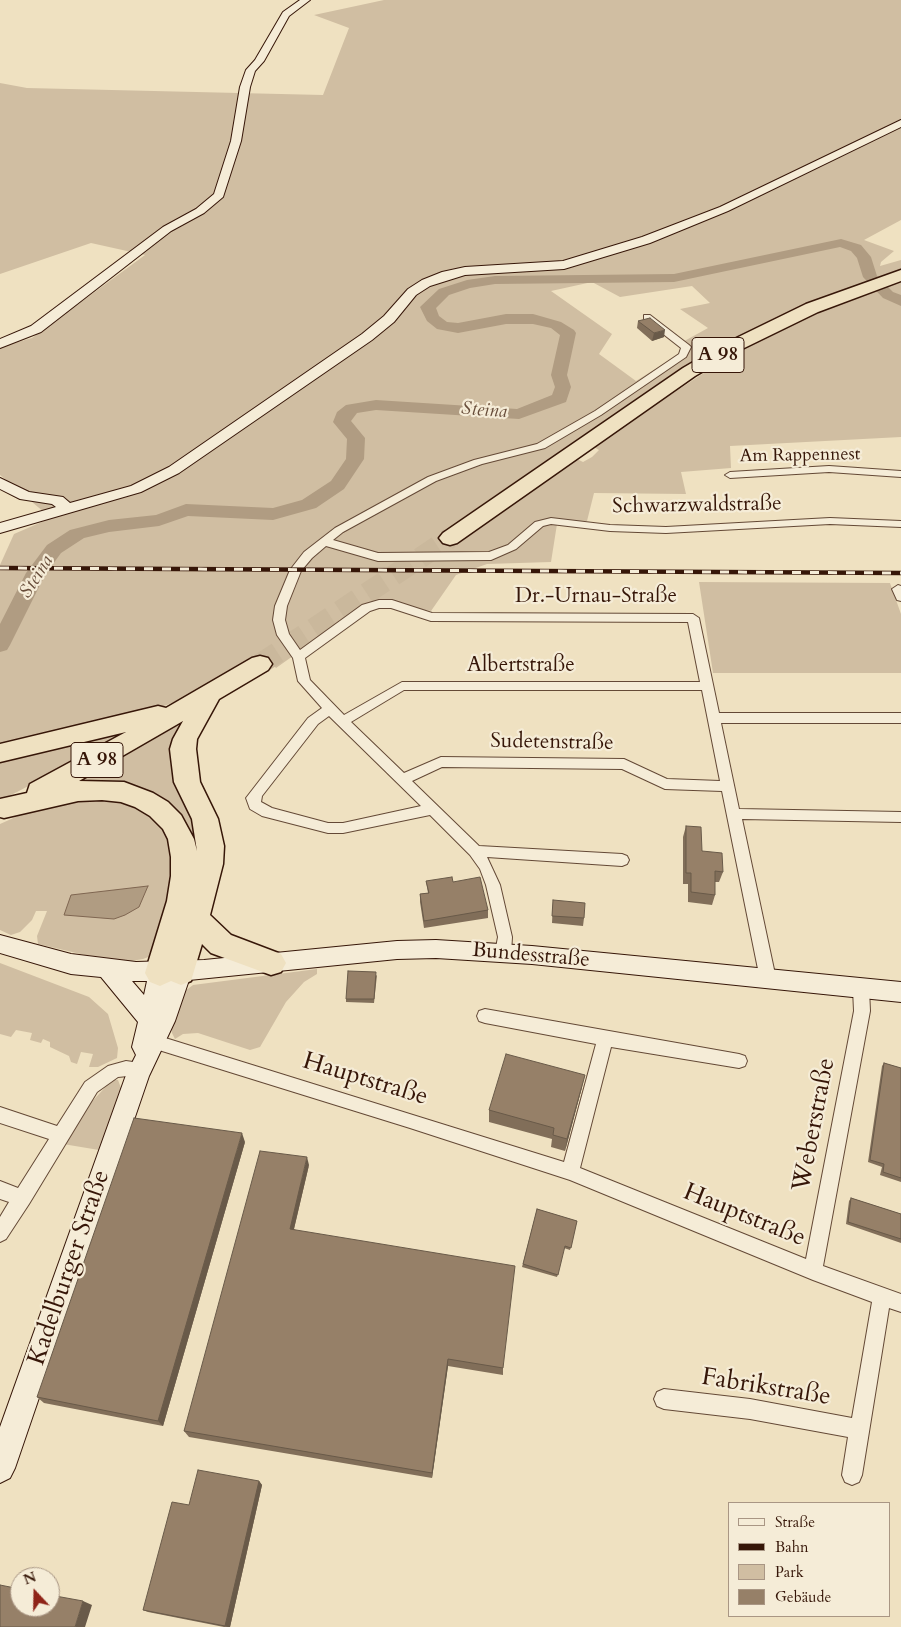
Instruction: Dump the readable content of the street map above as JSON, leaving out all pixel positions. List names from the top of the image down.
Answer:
{
  "streets": {
    "highway": ["A 98"],
    "main road": ["Bundesstraße", "Kadelburger Straße"],
    "street": [
      "Am Rappennest",
      "Schwarzwaldstraße",
      "Dr.-Urnau-Straße",
      "Albertstraße",
      "Sudetenstraße",
      "Hauptstraße",
      "Weberstraße",
      "Fabrikstraße"
    ]
  },
  "crossings": [
    ["Dr.-Urnau-Straße", "Albertstraße"],
    ["Dr.-Urnau-Straße", "Sudetenstraße"],
    ["Dr.-Urnau-Straße", "Bundesstraße"],
    ["Bundesstraße", "Weberstraße"],
    ["Bundesstraße", "Kadelburger Straße"],
    ["Hauptstraße", "Weberstraße"],
    ["Hauptstraße", "Kadelburger Straße"]
  ],
  "water": ["Steina"],
  "legend": [
    "Straße",
    "Bahn",
    "Park",
    "Gebäude"
  ],
  "north": "top"
}
